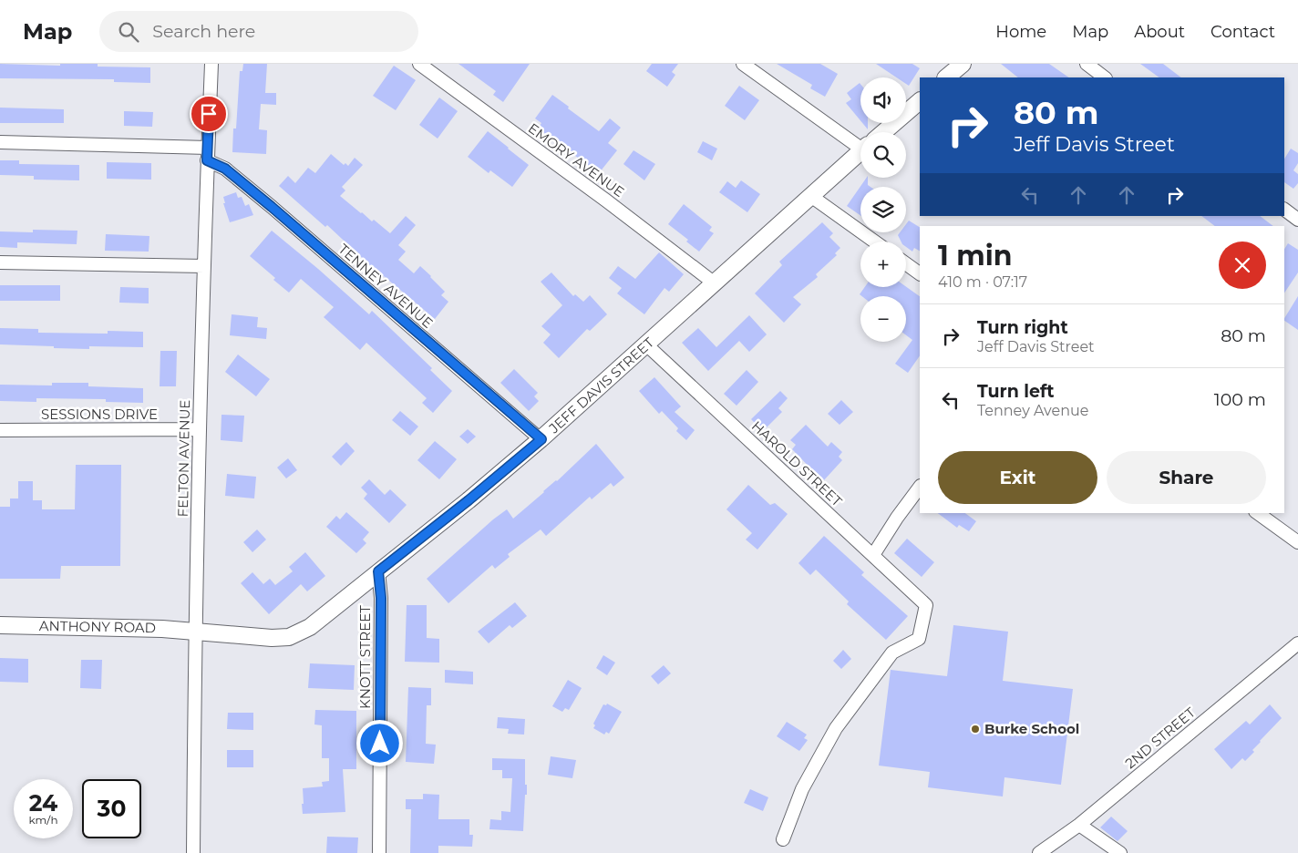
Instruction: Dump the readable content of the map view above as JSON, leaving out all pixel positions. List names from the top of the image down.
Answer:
{
  "streets": {
    "street": [
      "EMORY AVENUE",
      "TENNEY AVENUE",
      "JEFF DAVIS STREET",
      "SESSIONS DRIVE",
      "FELTON AVENUE",
      "HAROLD STREET",
      "ANTHONY ROAD",
      "KNOTT STREET",
      "2ND STREET"
    ]
  },
  "crossings": [
    ["EMORY AVENUE", "JEFF DAVIS STREET"],
    ["TENNEY AVENUE", "JEFF DAVIS STREET"],
    ["TENNEY AVENUE", "FELTON AVENUE"],
    ["JEFF DAVIS STREET", "FELTON AVENUE"],
    ["JEFF DAVIS STREET", "HAROLD STREET"],
    ["JEFF DAVIS STREET", "ANTHONY ROAD"],
    ["JEFF DAVIS STREET", "KNOTT STREET"],
    ["SESSIONS DRIVE", "FELTON AVENUE"],
    ["FELTON AVENUE", "ANTHONY ROAD"]
  ],
  "places": ["Burke School"],
  "page": {
    "header": "Map",
    "search": "Search here",
    "nav": [
      "Home",
      "Map",
      "About",
      "Contact"
    ],
    "map_buttons": ["+", "−"],
    "turn": ["80 m", "Jeff Davis Street"],
    "heading": ["1 min", "410 m · 07:17"],
    "list": [
      {
        "name": "Turn right",
        "note": "Jeff Davis Street",
        "value": "80 m"
      },
      {
        "name": "Turn left",
        "note": "Tenney Avenue",
        "value": "100 m"
      }
    ],
    "buttons": ["Exit", "Share"],
    "speed": "24 km/h",
    "limit": "30"
  }
}
